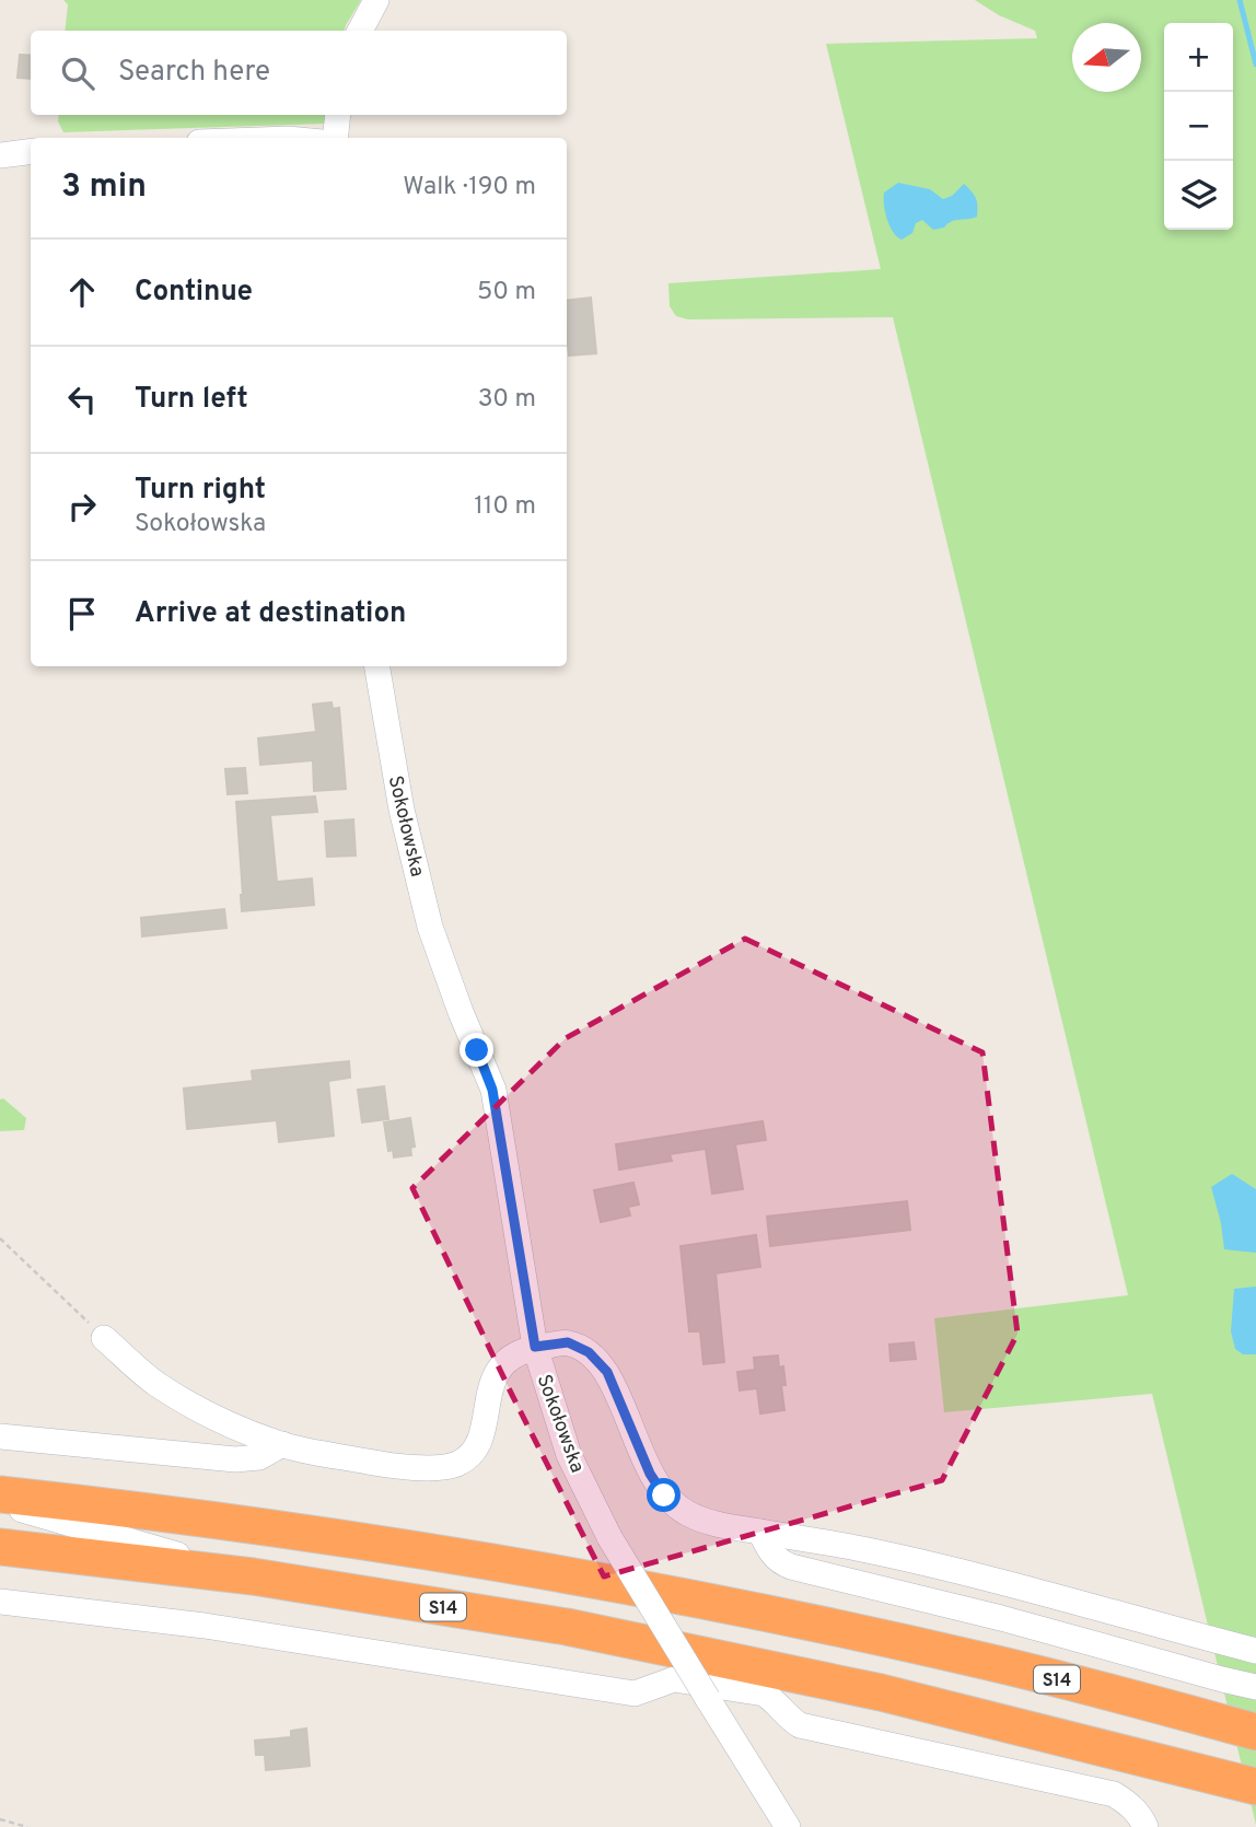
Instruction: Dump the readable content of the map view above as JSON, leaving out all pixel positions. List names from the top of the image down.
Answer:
{
  "streets": {
    "highway": ["S14"],
    "street": ["Sokołowska"]
  },
  "north": "left",
  "page": {
    "map_buttons": ["+", "−"],
    "search": "Search here",
    "heading": ["3 min", "Walk · 190 m"],
    "list": [
      ["Continue", "50 m"],
      ["Turn left", "30 m"],
      ["Turn right", "Sokołowska", "110 m"],
      "Arrive at destination"
    ]
  }
}
